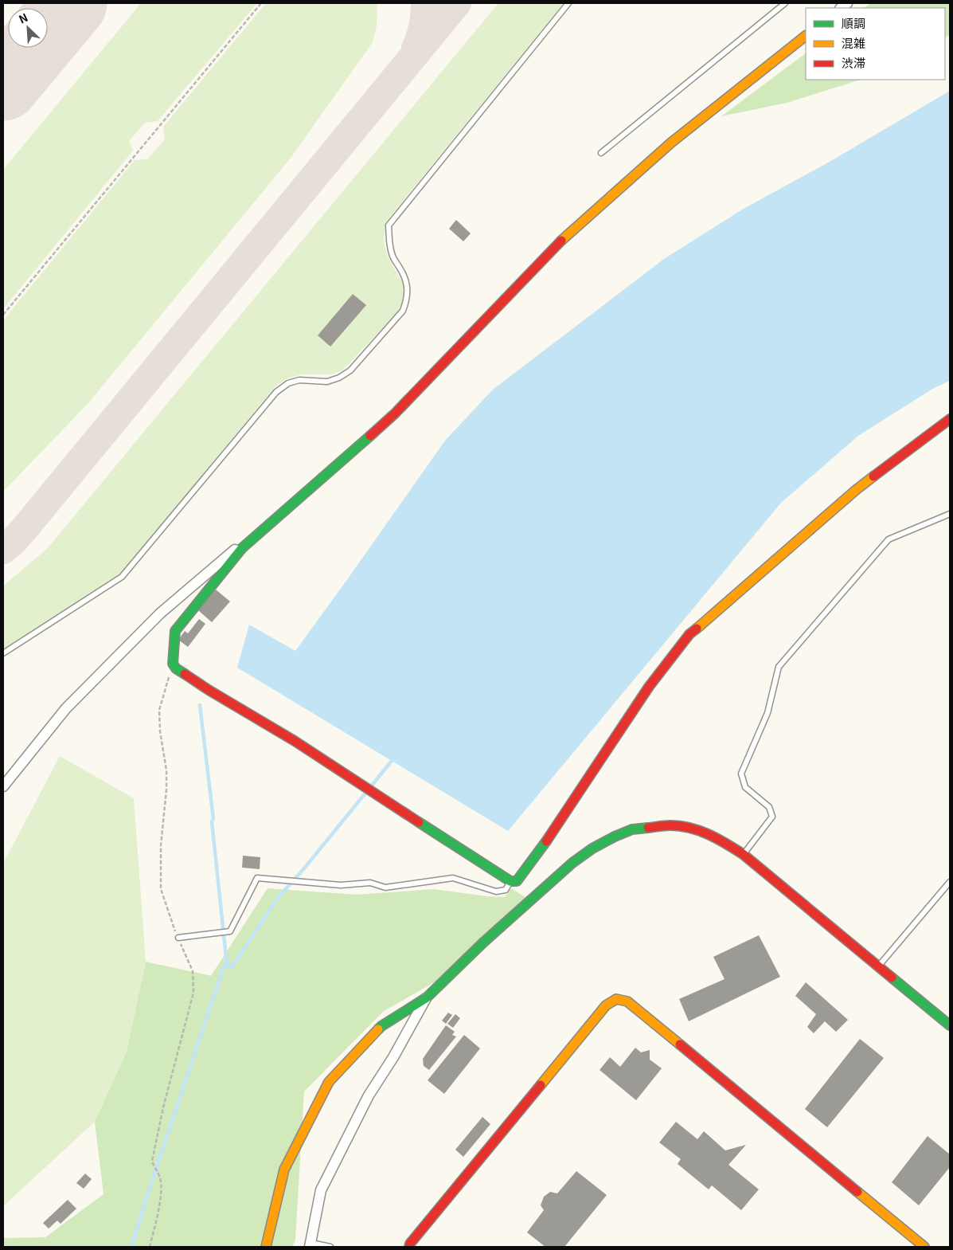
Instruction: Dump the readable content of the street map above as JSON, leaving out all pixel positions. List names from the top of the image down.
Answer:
{
  "legend": ["順調", "混雑", "渋滞"],
  "north": "top left"
}
